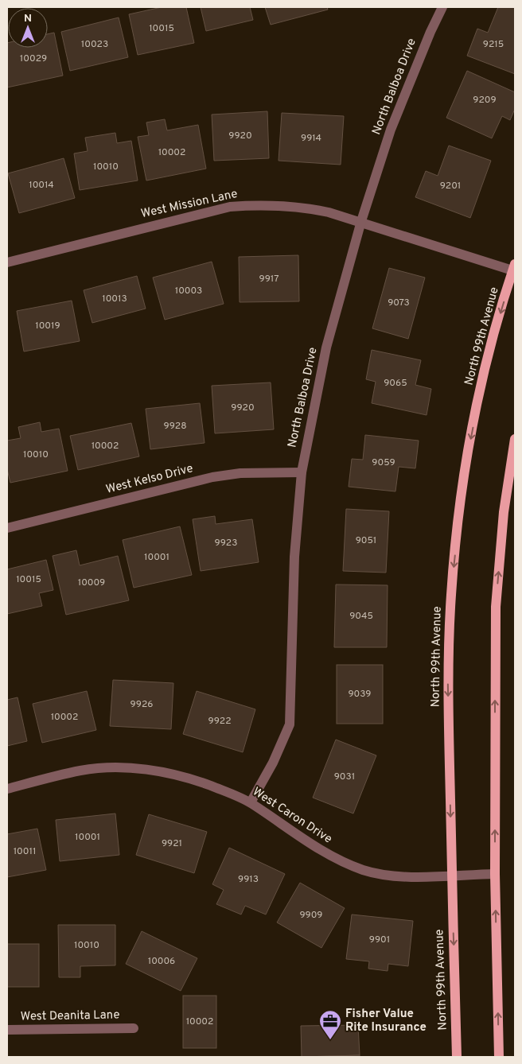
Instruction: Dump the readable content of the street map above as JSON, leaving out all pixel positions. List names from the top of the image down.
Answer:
{
  "streets": {
    "main road": ["North 99th Avenue"],
    "street": [
      "North Balboa Drive",
      "West Mission Lane",
      "West Kelso Drive",
      "West Caron Drive",
      "West Deanita Lane"
    ]
  },
  "crossings": [
    ["North Balboa Drive", "West Mission Lane"],
    ["North Balboa Drive", "West Kelso Drive"],
    ["North Balboa Drive", "West Caron Drive"],
    ["West Mission Lane", "North 99th Avenue"],
    ["North 99th Avenue", "West Caron Drive"]
  ],
  "places": {
    "office": ["Fisher Value Rite Insurance"]
  },
  "house_numbers": [
    "10015",
    "10023",
    "9215",
    "10029",
    "9209",
    "9920",
    "9914",
    "10002",
    "10010",
    "10014",
    "9201",
    "9917",
    "10003",
    "10013",
    "9073",
    "10019",
    "9065",
    "9920",
    "9928",
    "10002",
    "10010",
    "9059",
    "9051",
    "9923",
    "10001",
    "10015",
    "10009",
    "9045",
    "9039",
    "9926",
    "10002",
    "9922",
    "9031",
    "10001",
    "9921",
    "10011",
    "9913",
    "9909",
    "9901",
    "10010",
    "10006",
    "10002"
  ],
  "north": "top"
}
